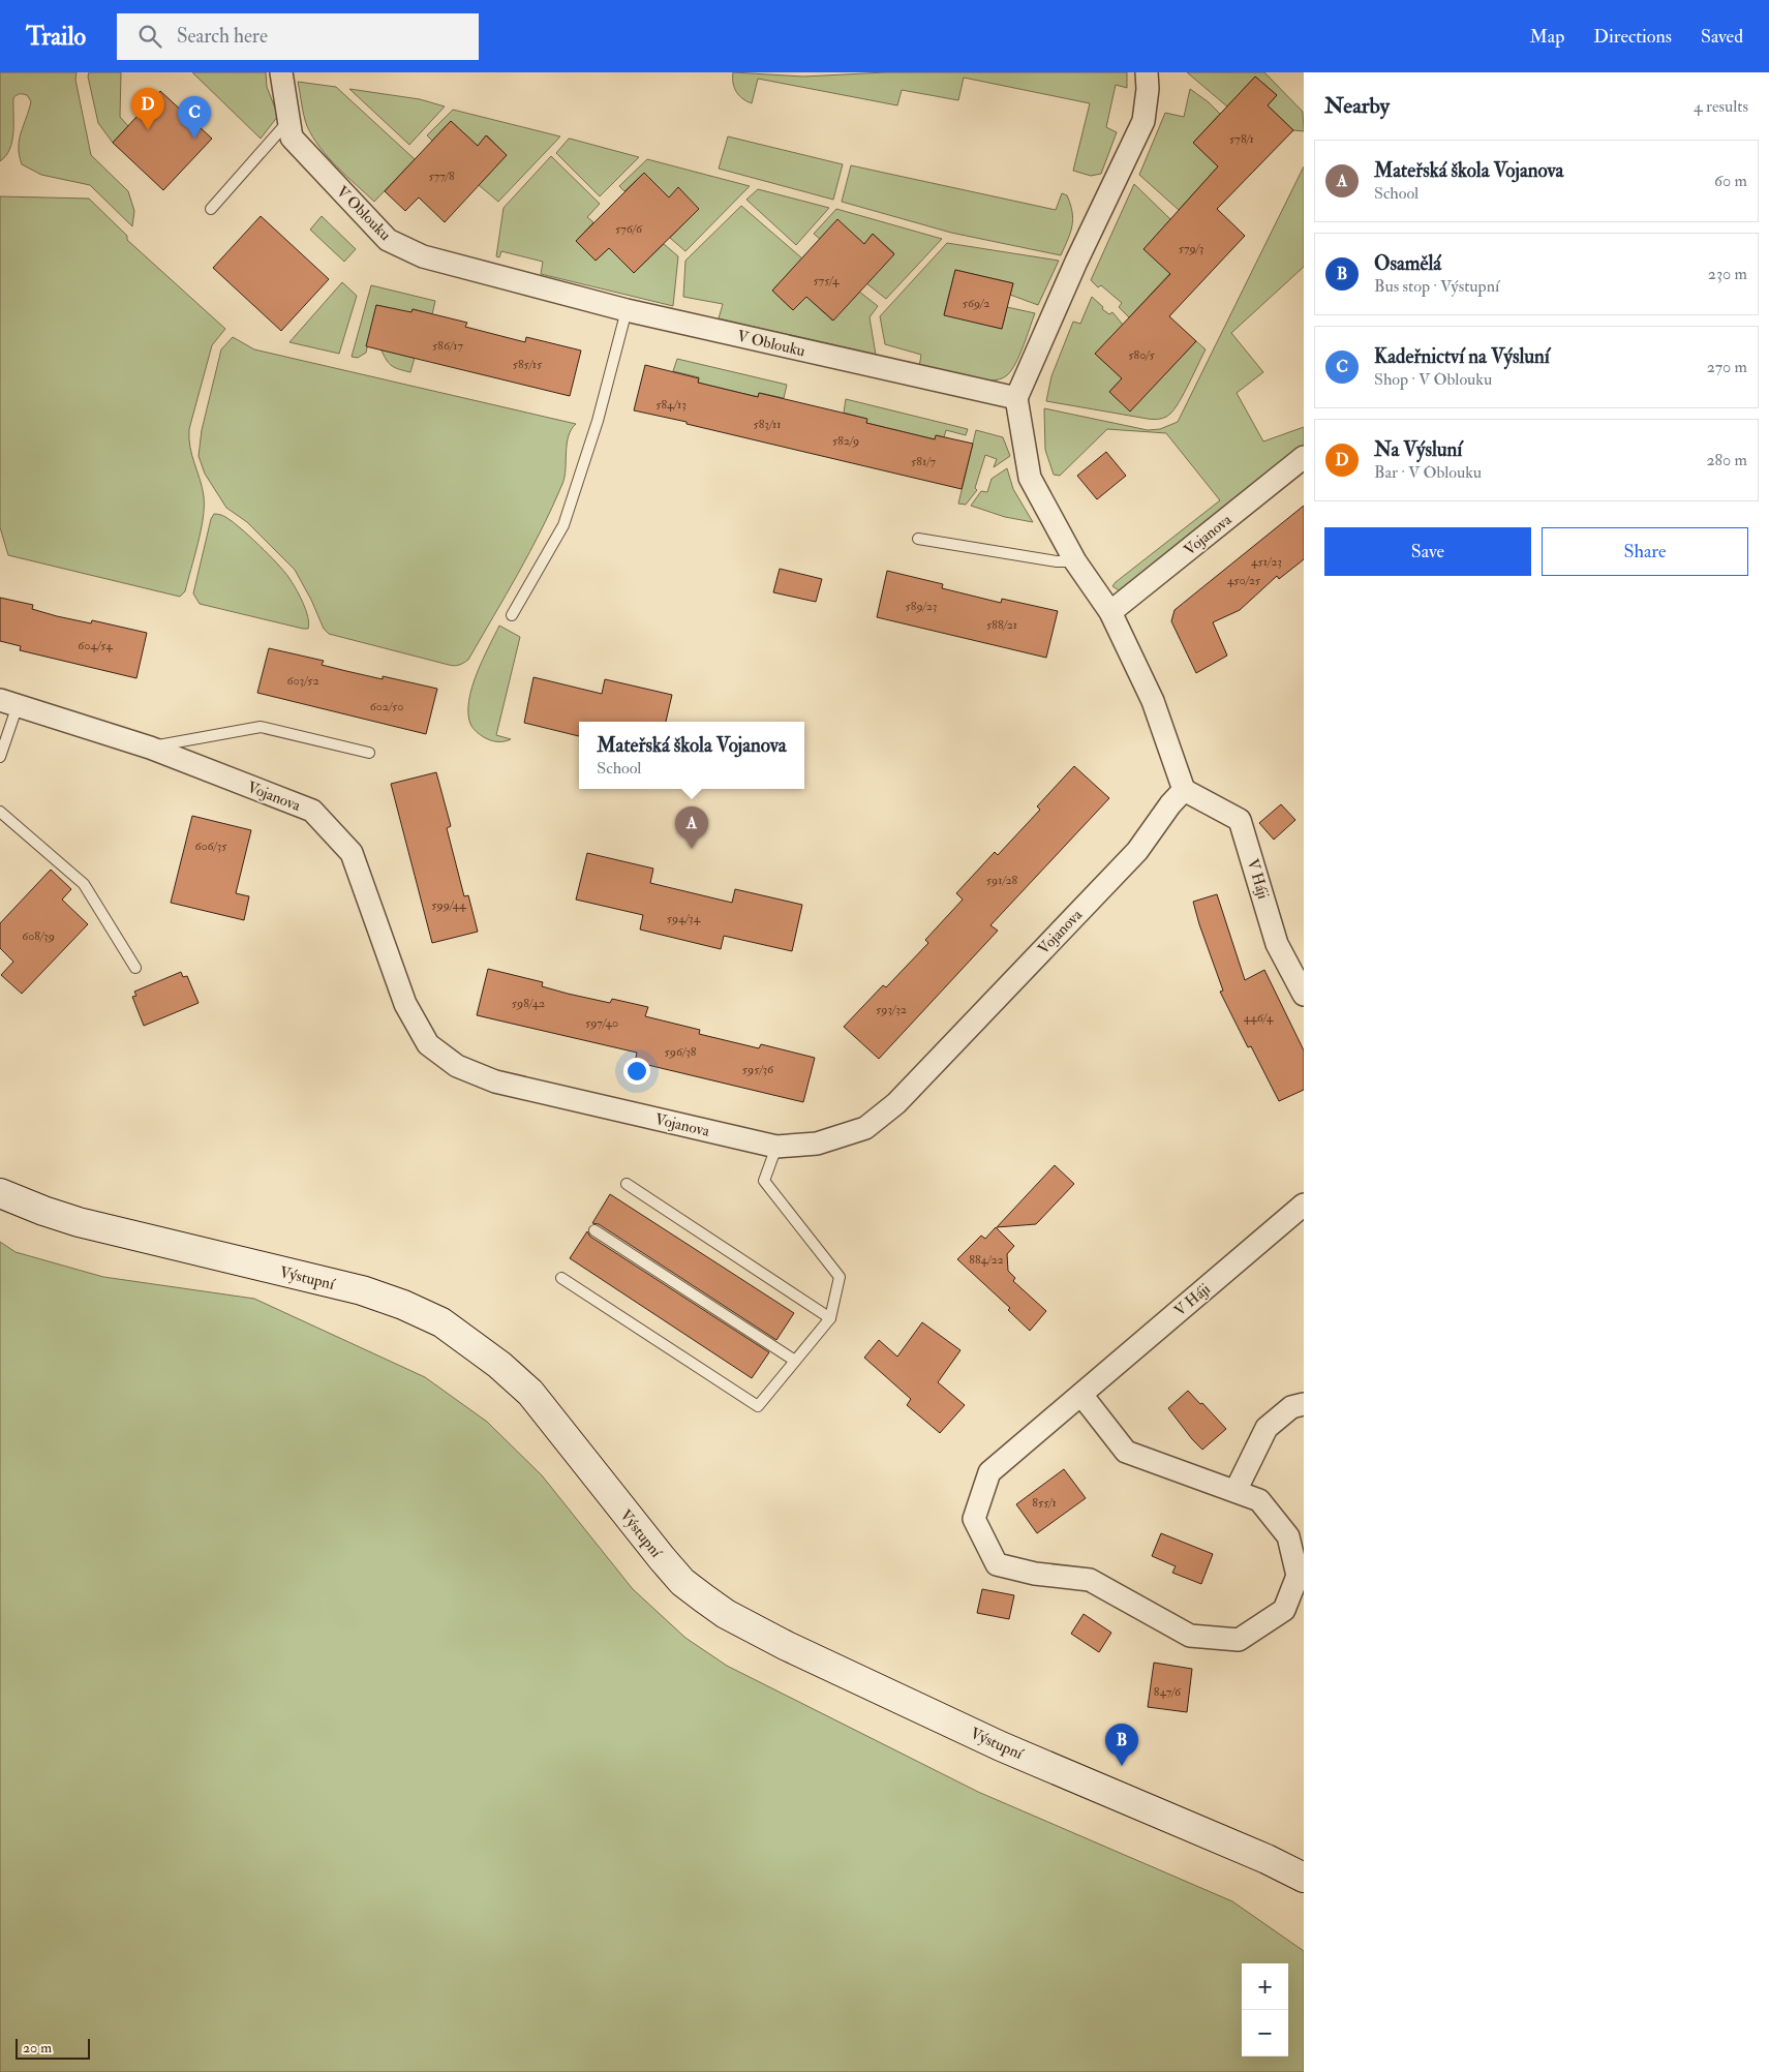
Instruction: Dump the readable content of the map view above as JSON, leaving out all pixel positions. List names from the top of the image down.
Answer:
{
  "streets": {
    "street": [
      "V Oblouku",
      "Vojanova",
      "V Háji",
      "Výstupní"
    ]
  },
  "crossings": [
    ["Vojanova", "V Háji"]
  ],
  "house_numbers": [
    "578/1",
    "577/8",
    "576/6",
    "579/3",
    "575/4",
    "569/2",
    "586/17",
    "580/5",
    "585/15",
    "584/13",
    "583/11",
    "582/9",
    "581/7",
    "451/23",
    "450/25",
    "589/23",
    "588/21",
    "604/54",
    "603/52",
    "602/50",
    "606/35",
    "591/28",
    "599/44",
    "594/34",
    "608/39",
    "598/42",
    "593/32",
    "446/4",
    "597/40",
    "596/38",
    "595/36",
    "884/22",
    "855/1",
    "847/6"
  ],
  "scale_bar": "20 m",
  "page": {
    "header": "Trailo",
    "search": "Search here",
    "nav": ["Map", "Directions", "Saved"],
    "heading": ["Nearby", "4 results"],
    "pins": [
      "D",
      "C",
      "A",
      "B"
    ],
    "list": [
      {
        "mark": "A",
        "name": "Mateřská škola Vojanova",
        "note": "School",
        "value": "60 m"
      },
      {
        "mark": "B",
        "name": "Osamělá",
        "note": "Bus stop · Výstupní",
        "value": "230 m"
      },
      {
        "mark": "C",
        "name": "Kadeřnictví na Výsluní",
        "note": "Shop · V Oblouku",
        "value": "270 m"
      },
      {
        "mark": "D",
        "name": "Na Výsluní",
        "note": "Bar · V Oblouku",
        "value": "280 m"
      }
    ],
    "buttons": ["Save", "Share"],
    "popup": ["Mateřská škola Vojanova", "School"],
    "map_buttons": ["+", "−"],
    "scale": "20 m"
  }
}
